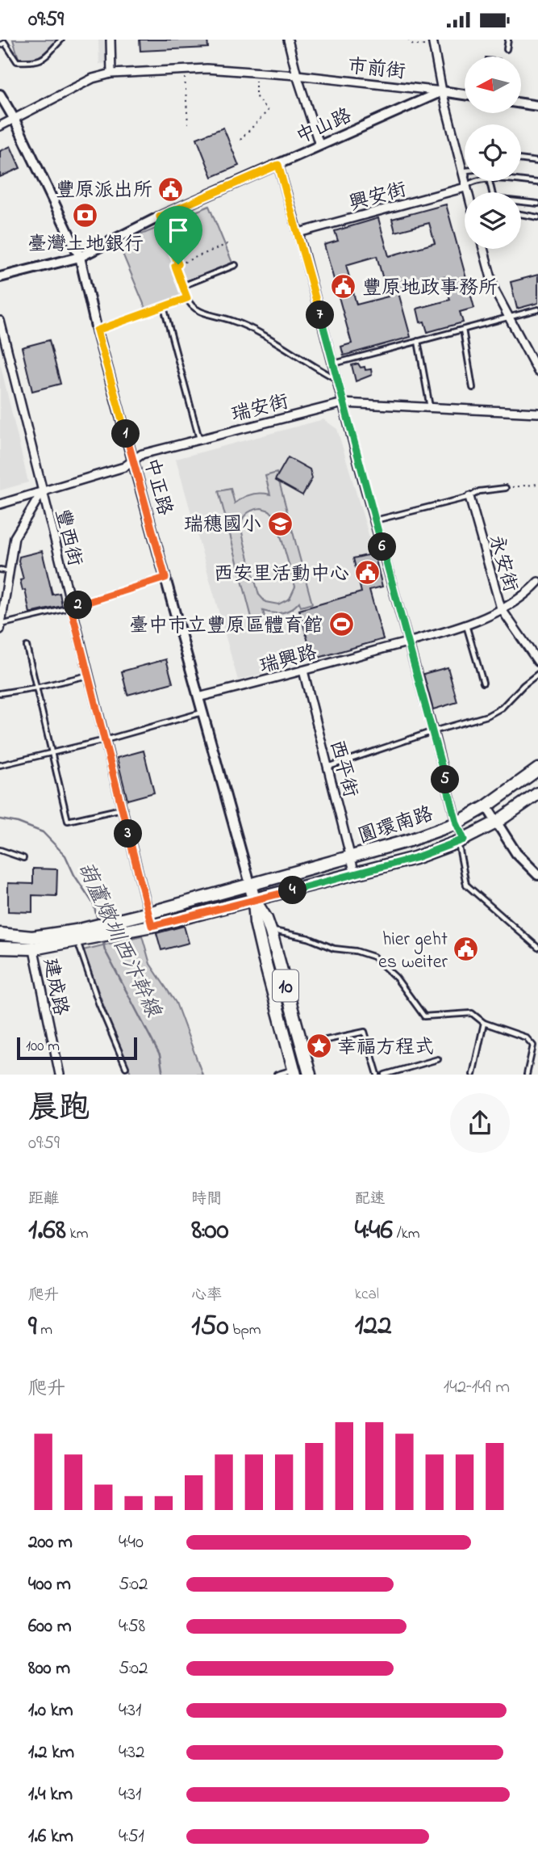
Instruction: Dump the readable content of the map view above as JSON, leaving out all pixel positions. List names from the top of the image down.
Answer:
{
  "streets": {
    "main road": ["中正路", "圓環南路", "10"],
    "street": [
      "市前街",
      "中山路",
      "興安街",
      "瑞安街",
      "豐西街",
      "永安街",
      "瑞興路",
      "西平街",
      "建成路"
    ]
  },
  "crossings": [
    ["市前街", "中山路"],
    ["市前街", "中正路"],
    ["中山路", "中正路"],
    ["瑞安街", "中正路"],
    ["瑞安街", "豐西街"],
    ["中正路", "瑞興路"],
    ["中正路", "圓環南路"],
    ["豐西街", "圓環南路"],
    ["永安街", "瑞興路"],
    ["瑞興路", "西平街"],
    ["西平街", "圓環南路"],
    ["圓環南路", "建成路"]
  ],
  "water": ["葫蘆燉圳西汴幹線"],
  "places": {
    "public building": [
      "豐原派出所",
      "豐原地政事務所",
      "西安里活動中心",
      "hier geht es weiter"
    ],
    "bank": ["臺灣土地銀行"],
    "school or university": ["瑞穗國小"],
    "sports": ["臺中市立豐原區體育館"],
    "place": ["幸福方程式"]
  },
  "scale_bar": "100 m",
  "north": "left",
  "page": {
    "status": "09:59",
    "pins": [
      "7",
      "1",
      "6",
      "2",
      "5",
      "3",
      "4"
    ],
    "scale": "100 m",
    "heading": ["晨跑", "09:59"],
    "stats": [
      ["距離", "1.68 km"],
      ["時間", "8:00"],
      ["配速", "4:46 /km"],
      ["爬升", "9 m"],
      ["心率", "150 bpm"],
      ["kcal", "122"]
    ],
    "chart": ["爬升", "142–149 m"],
    "list": [
      {
        "name": "200 m",
        "note": "4:40"
      },
      {
        "name": "400 m",
        "note": "5:02"
      },
      {
        "name": "600 m",
        "note": "4:58"
      },
      {
        "name": "800 m",
        "note": "5:02"
      },
      {
        "name": "1.0 km",
        "note": "4:31"
      },
      {
        "name": "1.2 km",
        "note": "4:32"
      },
      {
        "name": "1.4 km",
        "note": "4:31"
      },
      {
        "name": "1.6 km",
        "note": "4:51"
      }
    ]
  }
}
